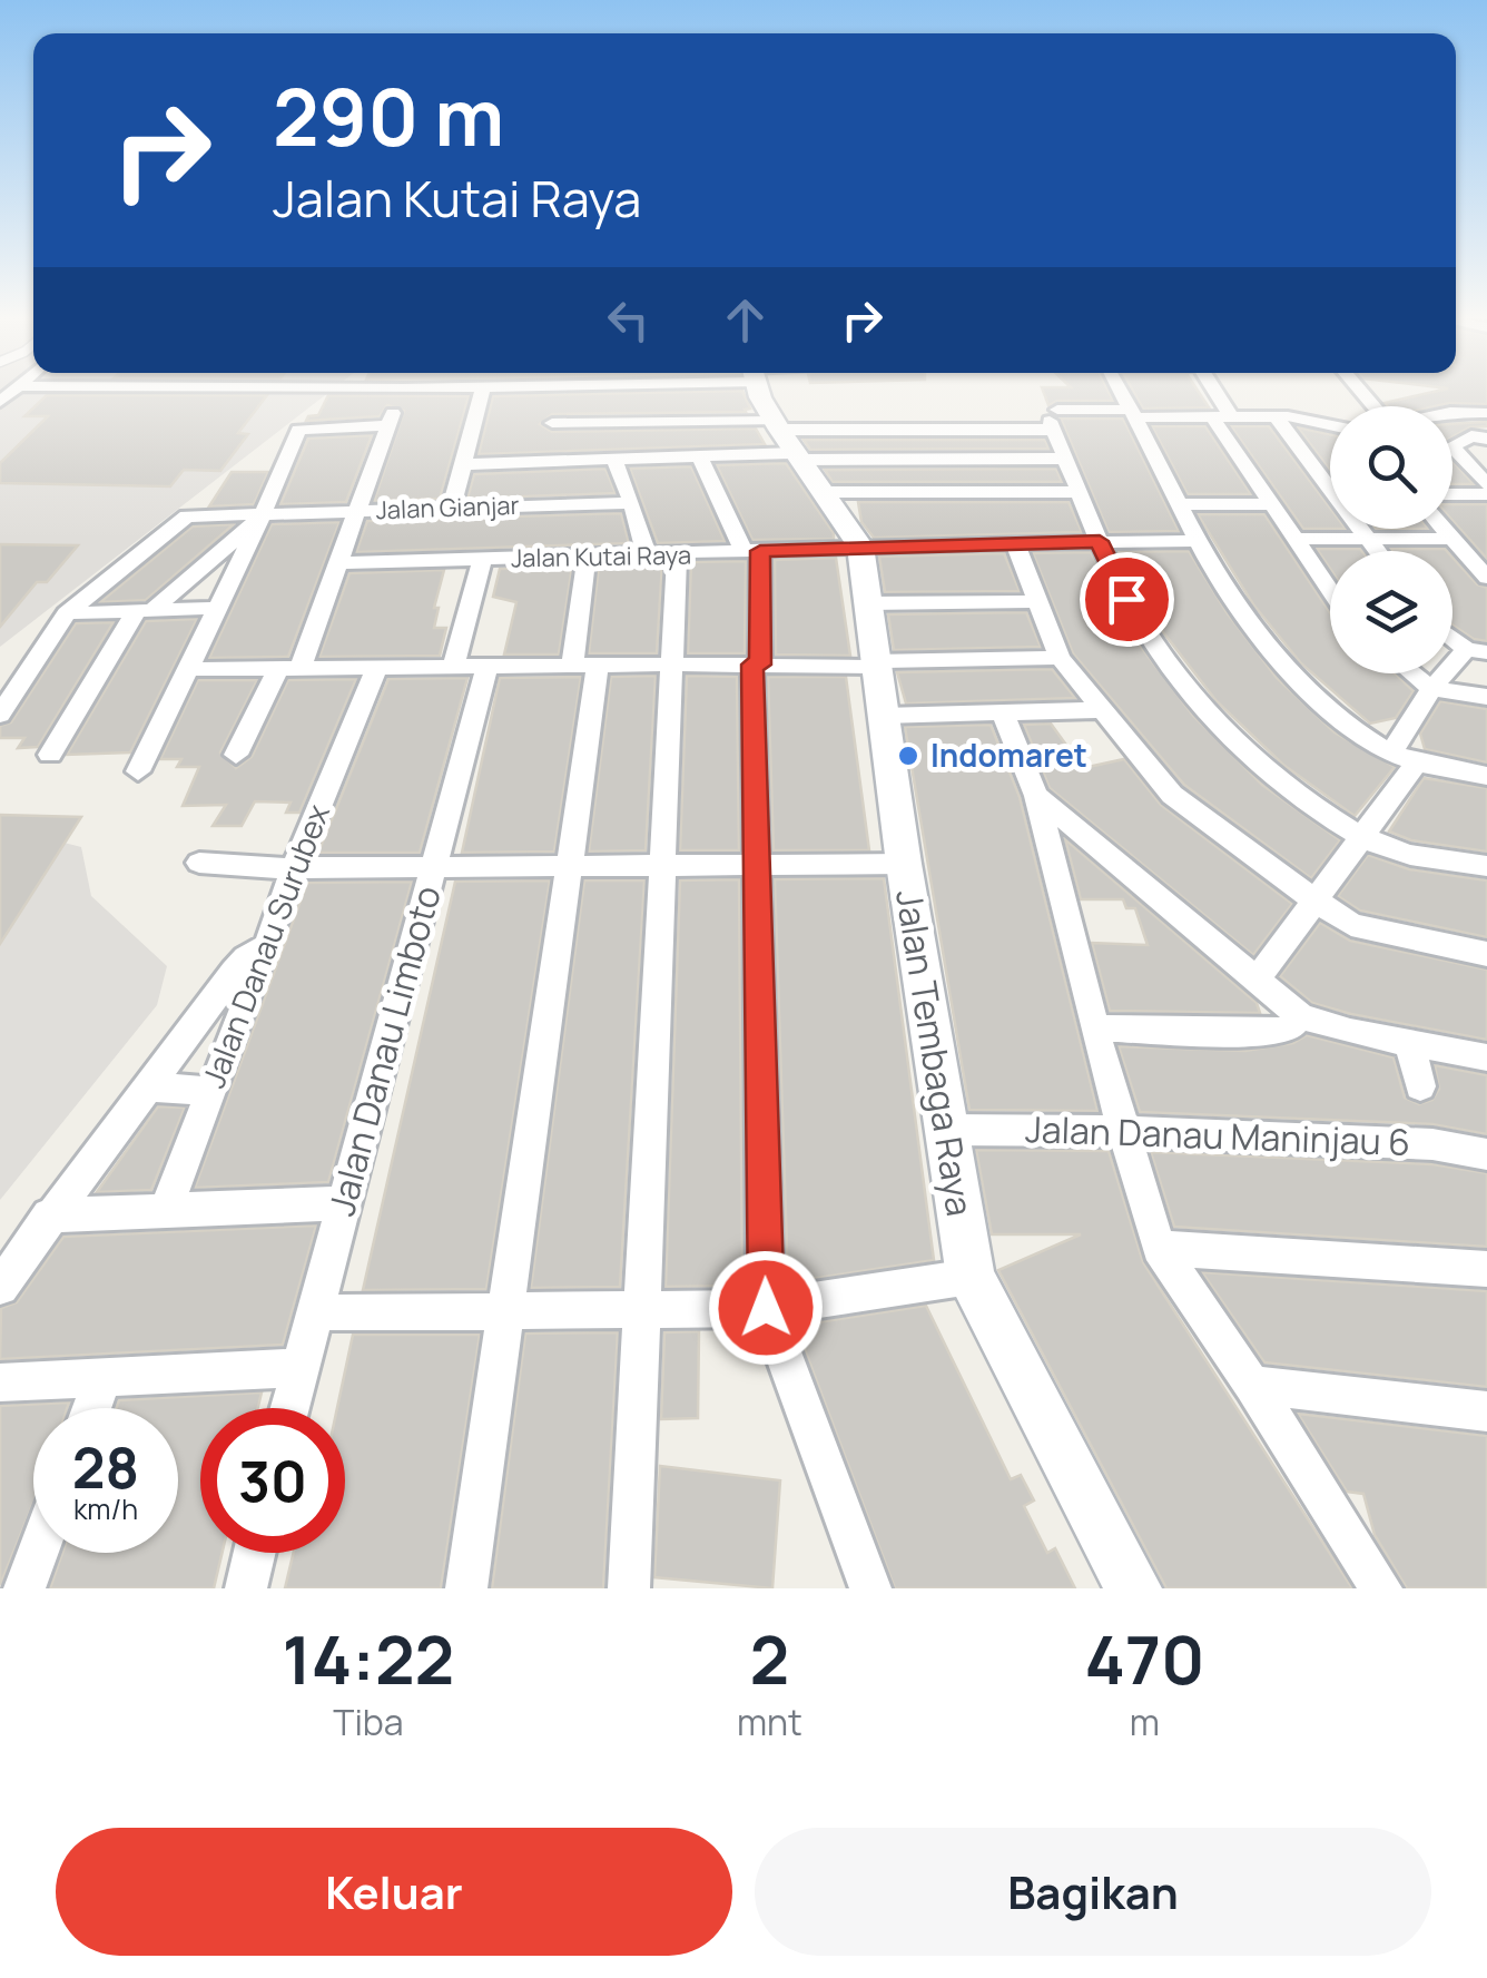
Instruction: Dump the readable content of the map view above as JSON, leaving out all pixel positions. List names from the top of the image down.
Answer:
{
  "streets": {
    "street": [
      "Jalan Gianjar",
      "Jalan Kutai Raya",
      "Jalan Danau Surubex",
      "Jalan Danau Limboto",
      "Jalan Tembaga Raya",
      "Jalan Danau Maninjau 6"
    ]
  },
  "crossings": [
    ["Jalan Kutai Raya", "Jalan Tembaga Raya"],
    ["Jalan Tembaga Raya", "Jalan Danau Maninjau 6"]
  ],
  "places": ["Indomaret"],
  "page": {
    "turn": ["290 m", "Jalan Kutai Raya"],
    "speed": "28 km/h",
    "limit": "30",
    "eta": [
      "14:22",
      "Tiba",
      "2",
      "mnt",
      "470",
      "m"
    ],
    "buttons": ["Keluar", "Bagikan"]
  }
}
